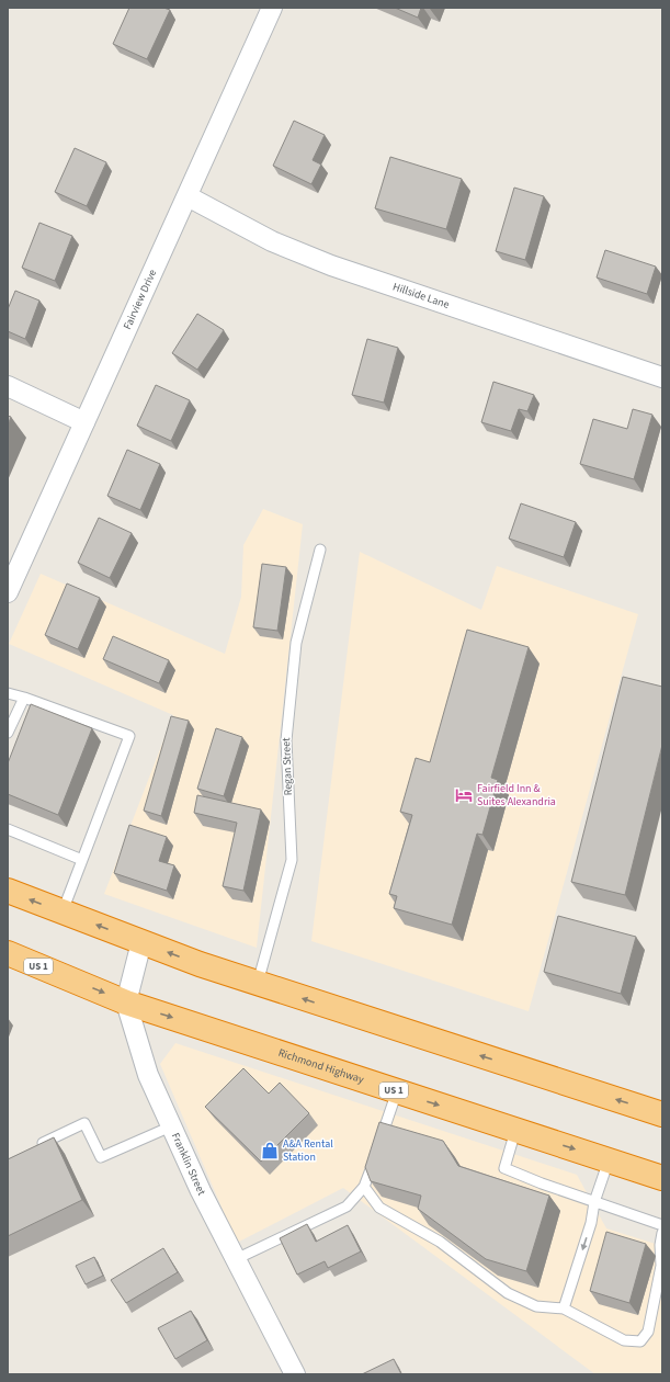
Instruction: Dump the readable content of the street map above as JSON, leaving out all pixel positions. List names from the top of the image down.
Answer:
{
  "streets": {
    "highway": ["US 1", "Richmond Highway"],
    "street": ["Hillside Lane", "Fairview Drive", "Franklin Street"],
    "lane": ["Regan Street"]
  },
  "crossings": [
    ["Hillside Lane", "Fairview Drive"],
    ["Richmond Highway", "Franklin Street"]
  ],
  "places": {
    "hotel": ["Fairfield Inn & Suites Alexandria"],
    "shop": ["A&A Rental Station"]
  }
}
